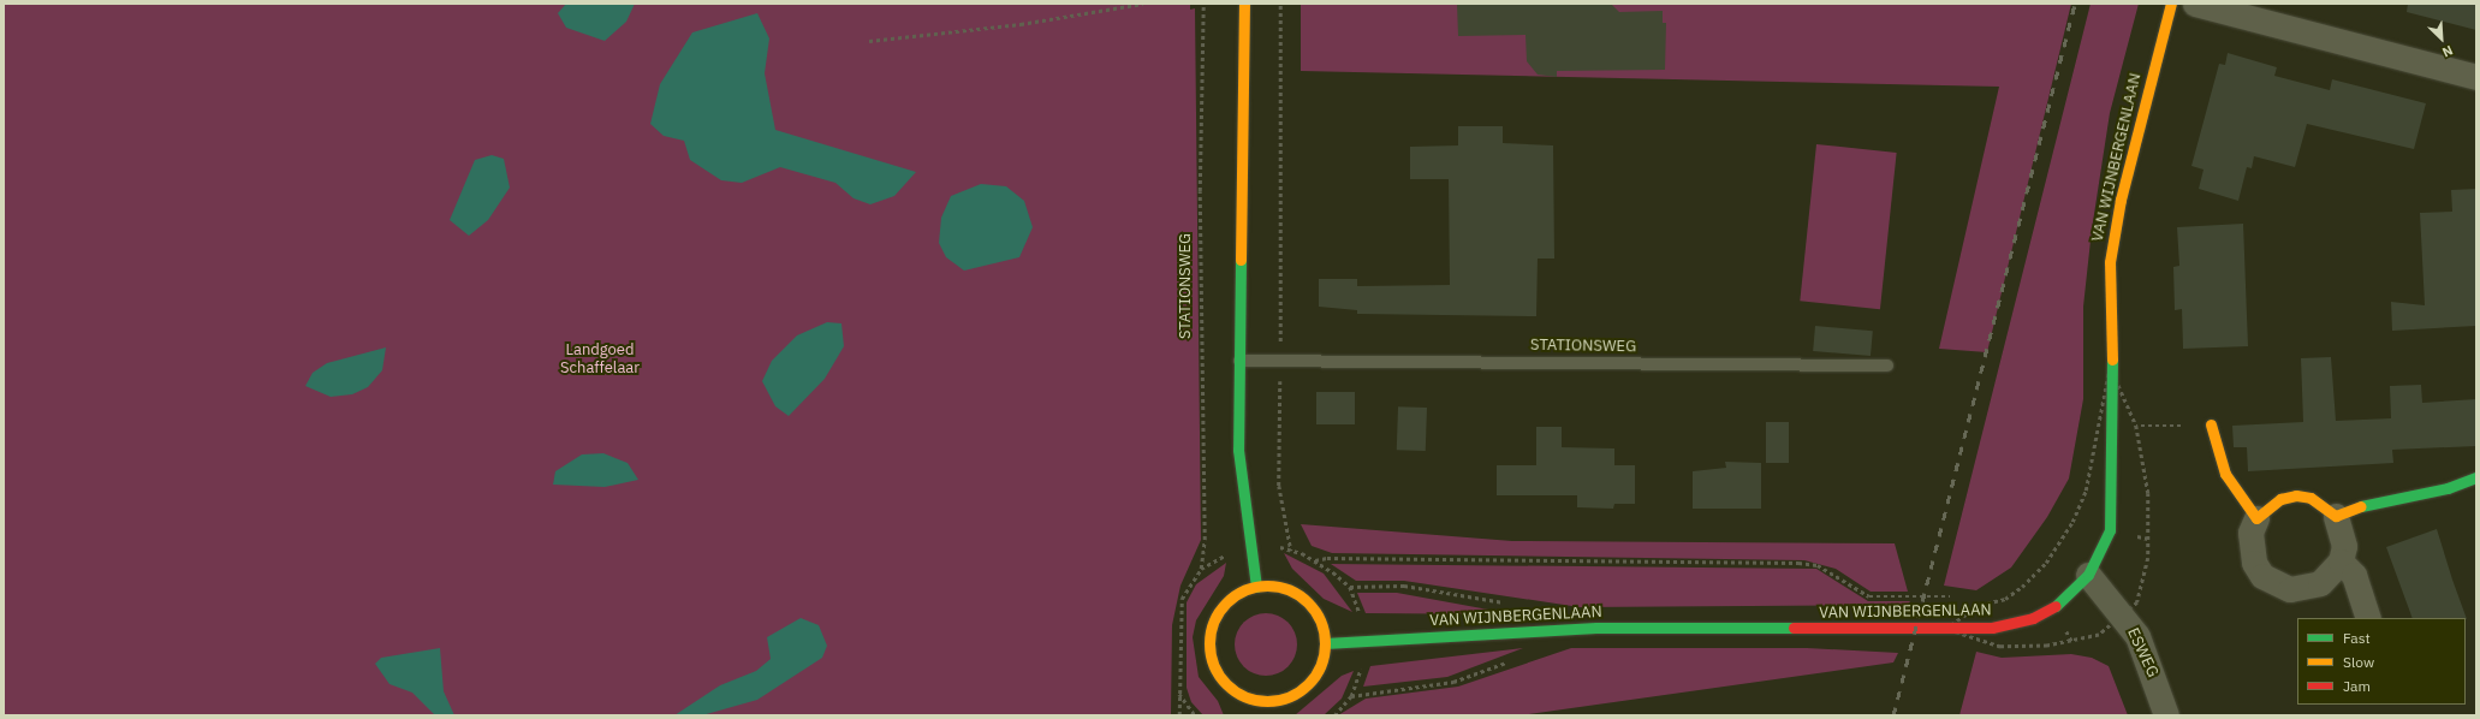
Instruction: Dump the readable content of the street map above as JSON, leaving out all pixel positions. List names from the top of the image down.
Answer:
{
  "streets": {
    "street": ["VAN WIJNBERGENLAAN", "ESWEG"],
    "lane": ["STATIONSWEG"]
  },
  "crossings": [
    ["VAN WIJNBERGENLAAN", "ESWEG"]
  ],
  "parks": ["Landgoed Schaffelaar"],
  "legend": ["Fast", "Slow", "Jam"],
  "north": "bottom right"
}
